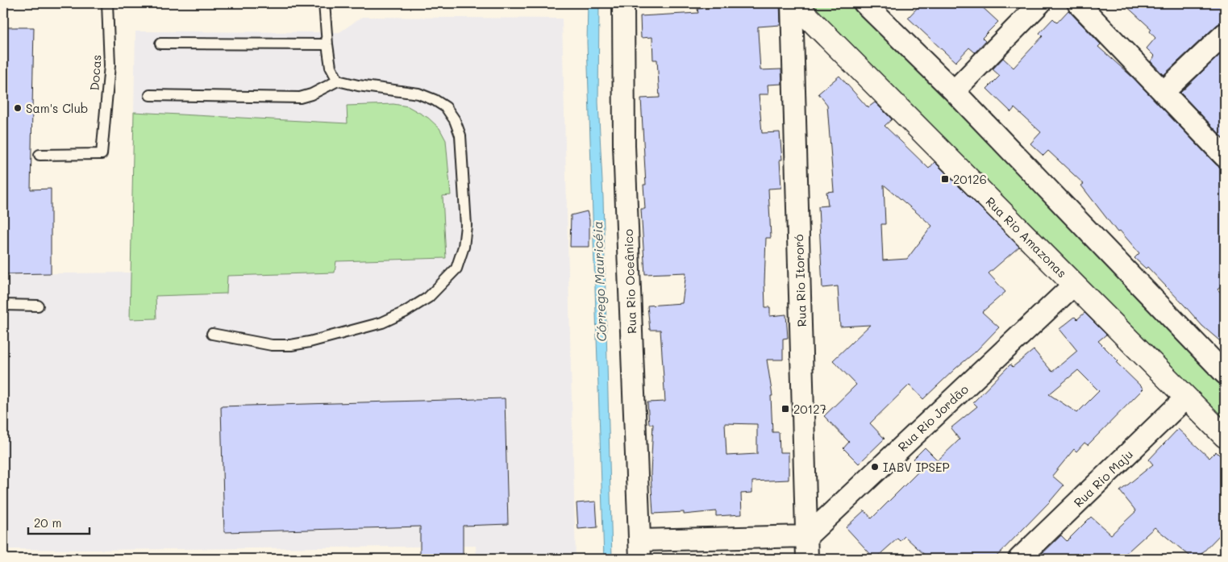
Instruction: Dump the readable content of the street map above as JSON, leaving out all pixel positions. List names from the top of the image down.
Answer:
{
  "streets": {
    "street": [
      "Rua Rio Amazonas",
      "Rua Rio Itororó",
      "Rua Rio Oceânico",
      "Rua Rio Jordão",
      "Rua Rio Maju"
    ],
    "lane": ["Docas"]
  },
  "crossings": [
    ["Rua Rio Amazonas", "Rua Rio Itororó"],
    ["Rua Rio Amazonas", "Rua Rio Jordão"],
    ["Rua Rio Amazonas", "Rua Rio Maju"],
    ["Rua Rio Itororó", "Rua Rio Jordão"]
  ],
  "water": ["Córrego Mauricéia"],
  "places": {
    "other": ["Sam's Club", "IABV IPSEP"],
    "transit": ["20126", "20127"]
  },
  "scale_bar": "20 m"
}
